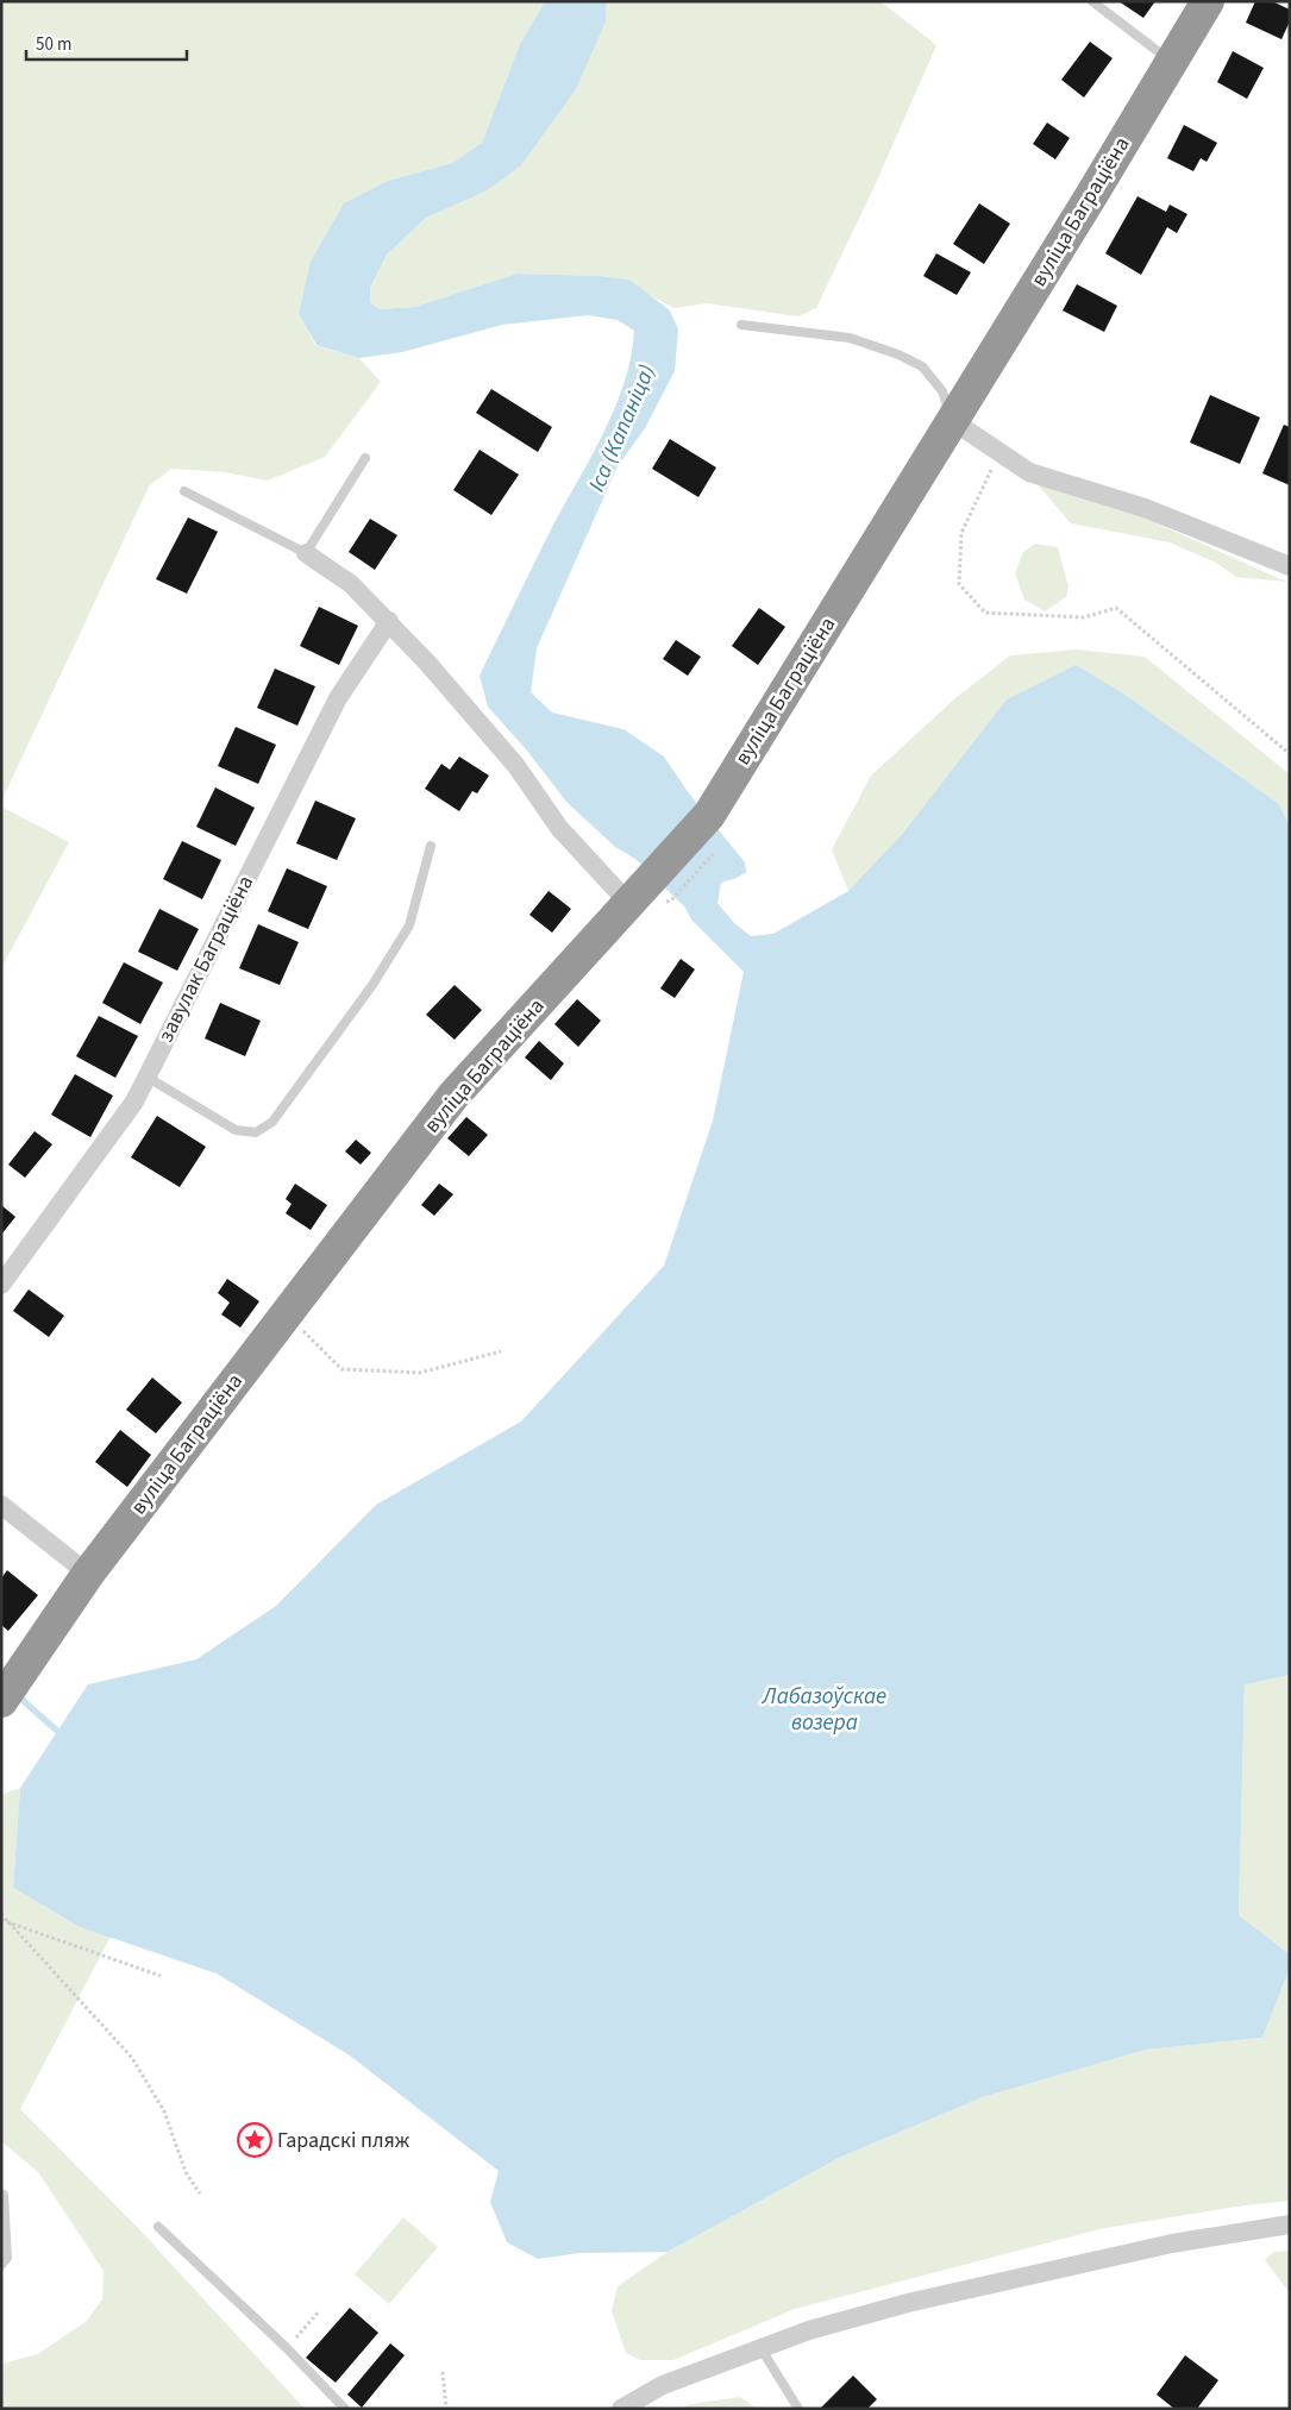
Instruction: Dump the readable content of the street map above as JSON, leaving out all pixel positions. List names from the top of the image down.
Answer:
{
  "streets": {
    "highway": ["вуліца Баграціёна"],
    "street": ["завулак Баграціёна"]
  },
  "water": ["Іса (Капаніца)", "Лабазоўскае возера"],
  "places": {
    "place": ["Гарадскі пляж"]
  },
  "scale_bar": "50 m"
}
